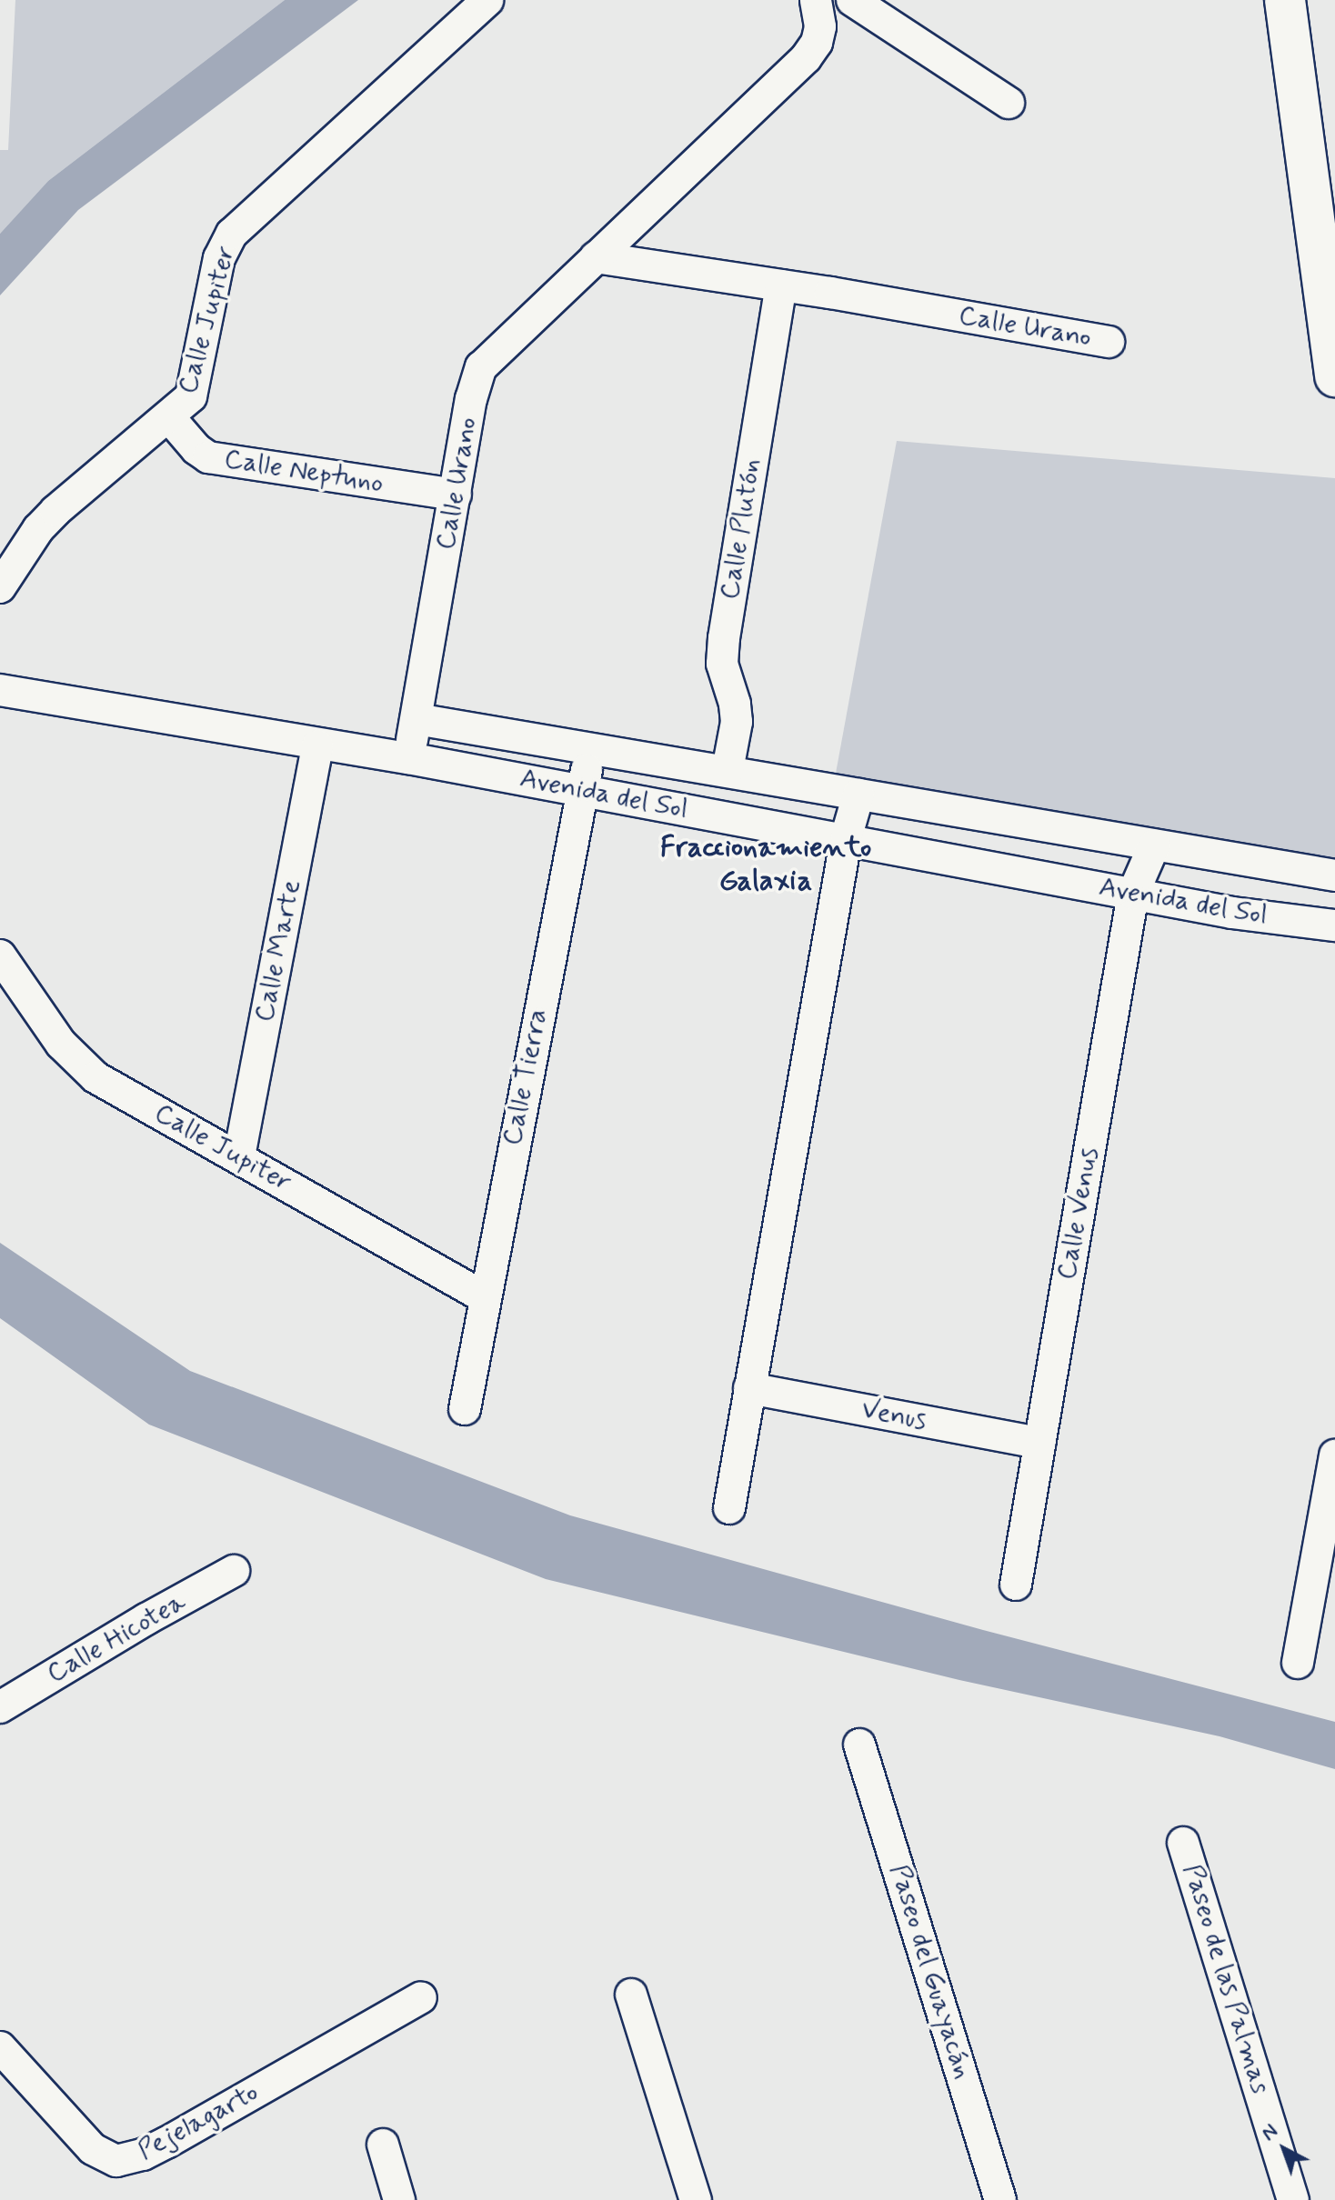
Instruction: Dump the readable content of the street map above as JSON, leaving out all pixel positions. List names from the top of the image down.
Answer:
{
  "streets": {
    "street": [
      "Calle Jupiter",
      "Calle Urano",
      "Calle Neptuno",
      "Calle Plutón",
      "Avenida del Sol",
      "Calle Marte",
      "Calle Tierra",
      "Calle Venus",
      "Venus",
      "Calle Hicotea",
      "Paseo del Guayacán",
      "Paseo de las Palmas",
      "Pejelagarto"
    ]
  },
  "crossings": [
    ["Calle Jupiter", "Calle Neptuno"],
    ["Calle Jupiter", "Calle Marte"],
    ["Calle Jupiter", "Calle Tierra"],
    ["Calle Urano", "Calle Neptuno"],
    ["Calle Urano", "Calle Plutón"],
    ["Calle Urano", "Avenida del Sol"],
    ["Calle Plutón", "Avenida del Sol"],
    ["Avenida del Sol", "Calle Marte"],
    ["Avenida del Sol", "Calle Tierra"],
    ["Avenida del Sol", "Calle Venus"],
    ["Calle Venus", "Venus"]
  ],
  "districts": ["Fraccionamiento Galaxia"],
  "north": "top left"
}
